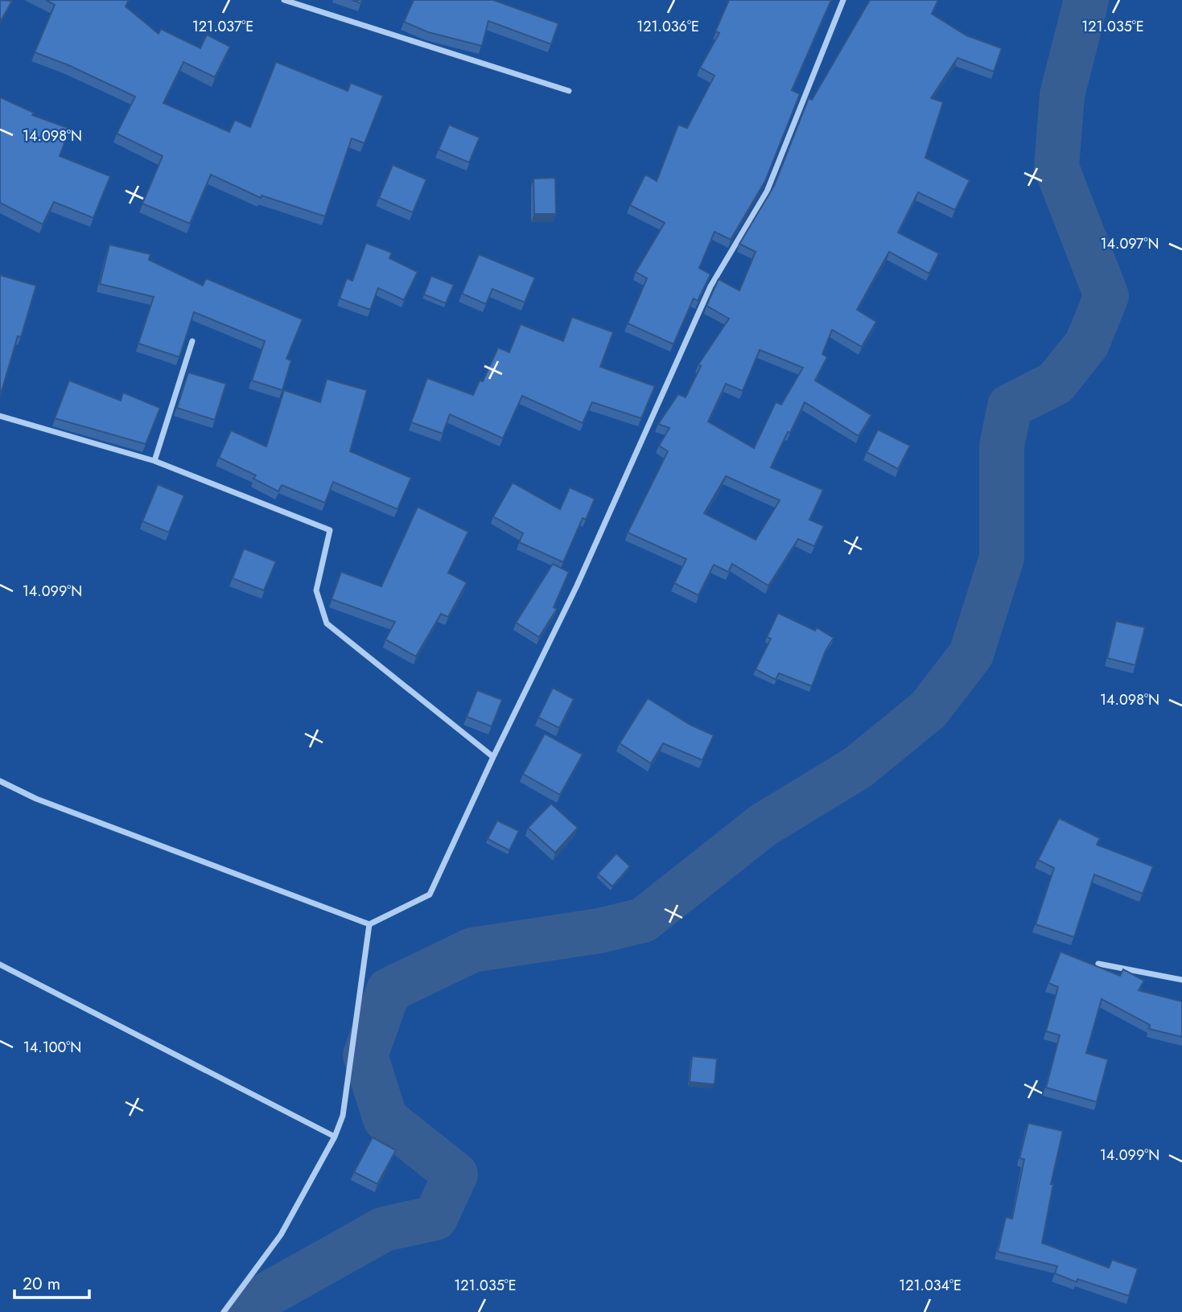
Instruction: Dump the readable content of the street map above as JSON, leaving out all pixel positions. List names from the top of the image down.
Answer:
{
  "scale_bar": "20 m",
  "coordinates": [
    "121.037°E",
    "121.036°E",
    "121.035°E",
    "14.098°N",
    "14.097°N",
    "14.099°N",
    "14.100°N",
    "121.034°E"
  ]
}
